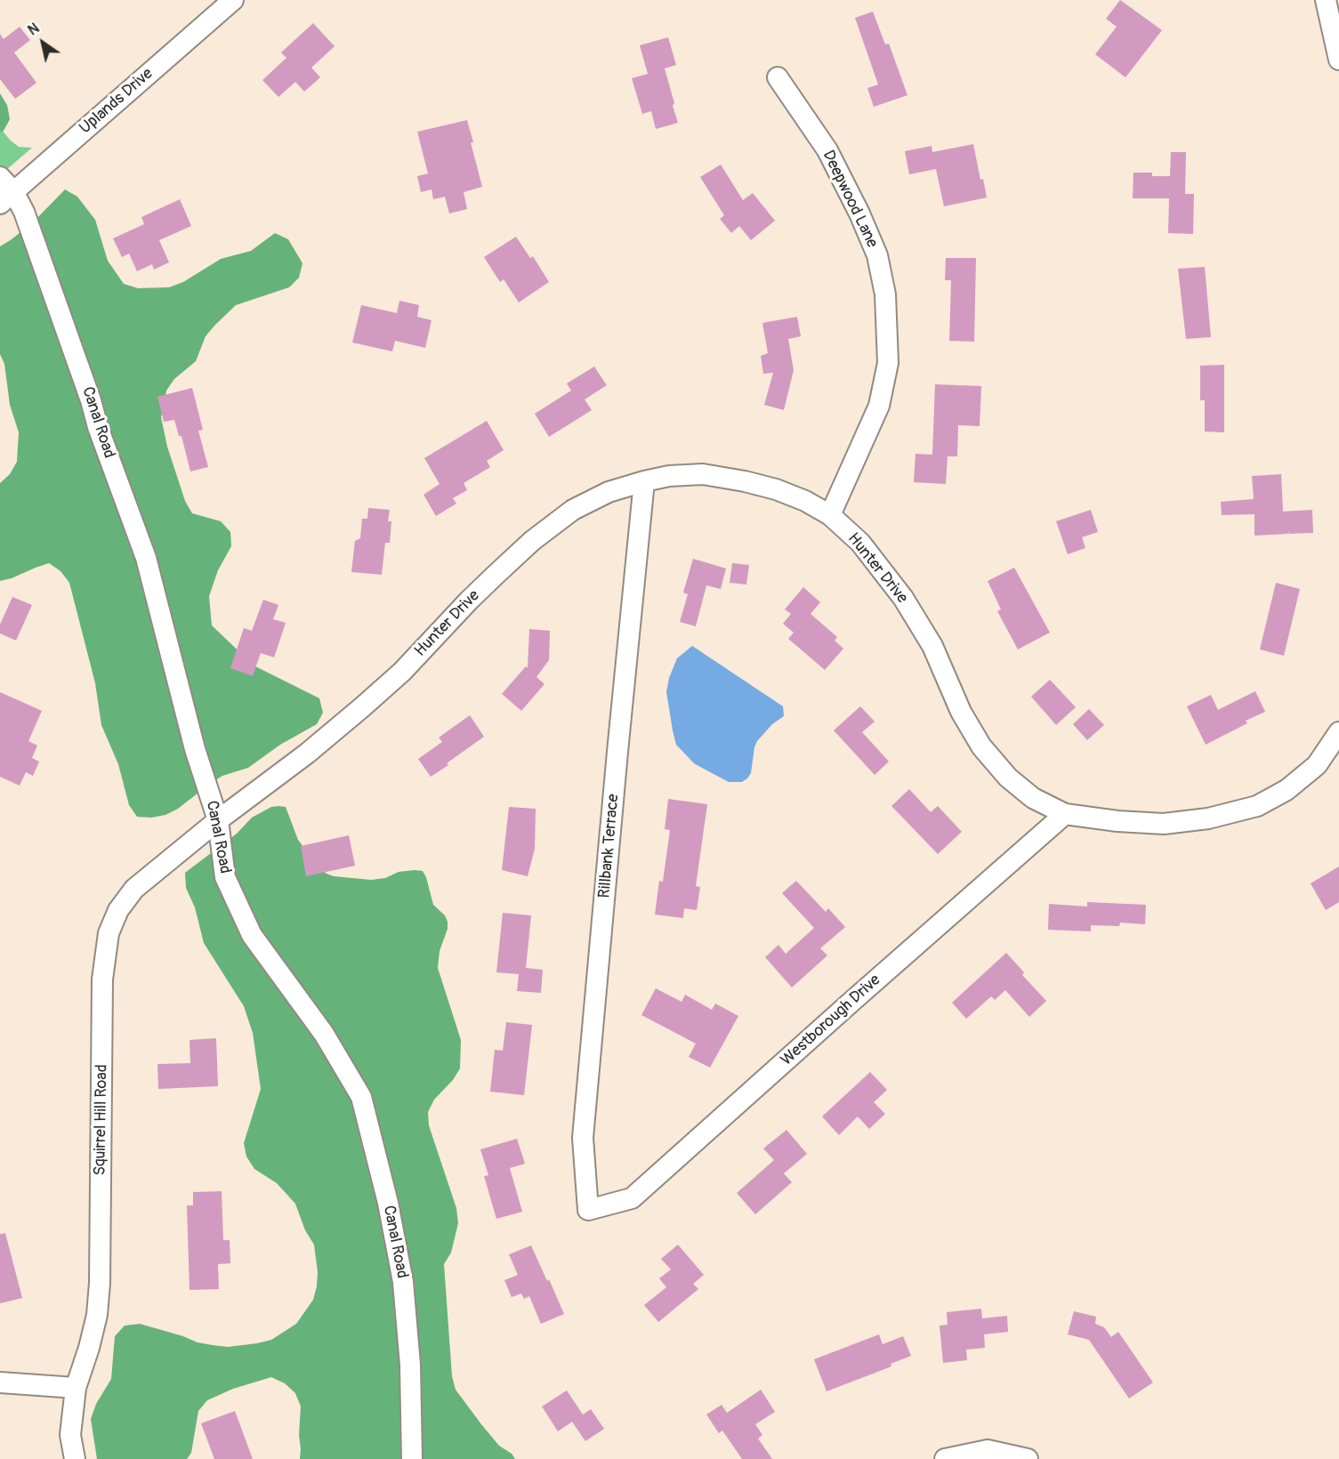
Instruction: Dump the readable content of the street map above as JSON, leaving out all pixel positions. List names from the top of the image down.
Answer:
{
  "streets": {
    "street": [
      "Uplands Drive",
      "Deepwood Lane",
      "Canal Road",
      "Hunter Drive",
      "Rillbank Terrace",
      "Westborough Drive",
      "Squirrel Hill Road"
    ]
  },
  "crossings": [
    ["Uplands Drive", "Canal Road"],
    ["Deepwood Lane", "Hunter Drive"],
    ["Canal Road", "Hunter Drive"],
    ["Canal Road", "Squirrel Hill Road"],
    ["Hunter Drive", "Rillbank Terrace"],
    ["Hunter Drive", "Westborough Drive"],
    ["Hunter Drive", "Squirrel Hill Road"],
    ["Rillbank Terrace", "Westborough Drive"]
  ],
  "north": "top left"
}
